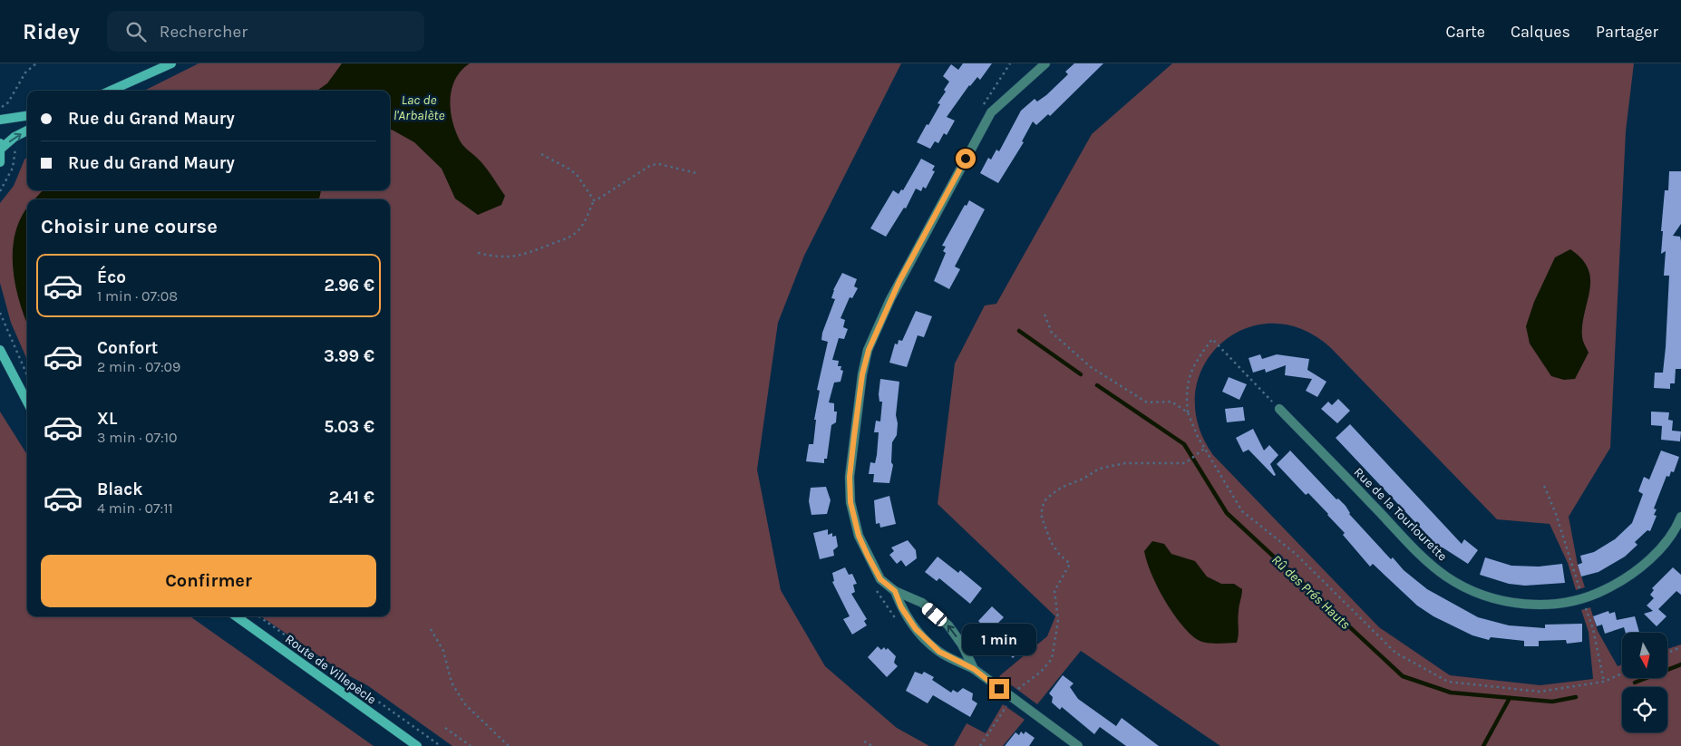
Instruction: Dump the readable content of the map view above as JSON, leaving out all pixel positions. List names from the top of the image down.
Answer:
{
  "streets": {
    "main road": ["Route de Villepècle"],
    "street": ["Rue de la Tourlourette"]
  },
  "water": ["Lac de l'Arbalète", "Rû des Prés Hauts"],
  "north": "bottom",
  "page": {
    "header": "Ridey",
    "search": "Rechercher",
    "nav": ["Carte", "Calques", "Partager"],
    "banner": ["Rue du Grand Maury", "Rue du Grand Maury"],
    "heading": "Choisir une course",
    "list": [
      {
        "name": "Éco",
        "note": "1 min · 07:08",
        "value": "2.96 €"
      },
      {
        "name": "Confort",
        "note": "2 min · 07:09",
        "value": "3.99 €"
      },
      {
        "name": "XL",
        "note": "3 min · 07:10",
        "value": "5.03 €"
      },
      {
        "name": "Black",
        "note": "4 min · 07:11",
        "value": "2.41 €"
      }
    ],
    "buttons": "Confirmer",
    "bubble": "1 min"
  }
}
